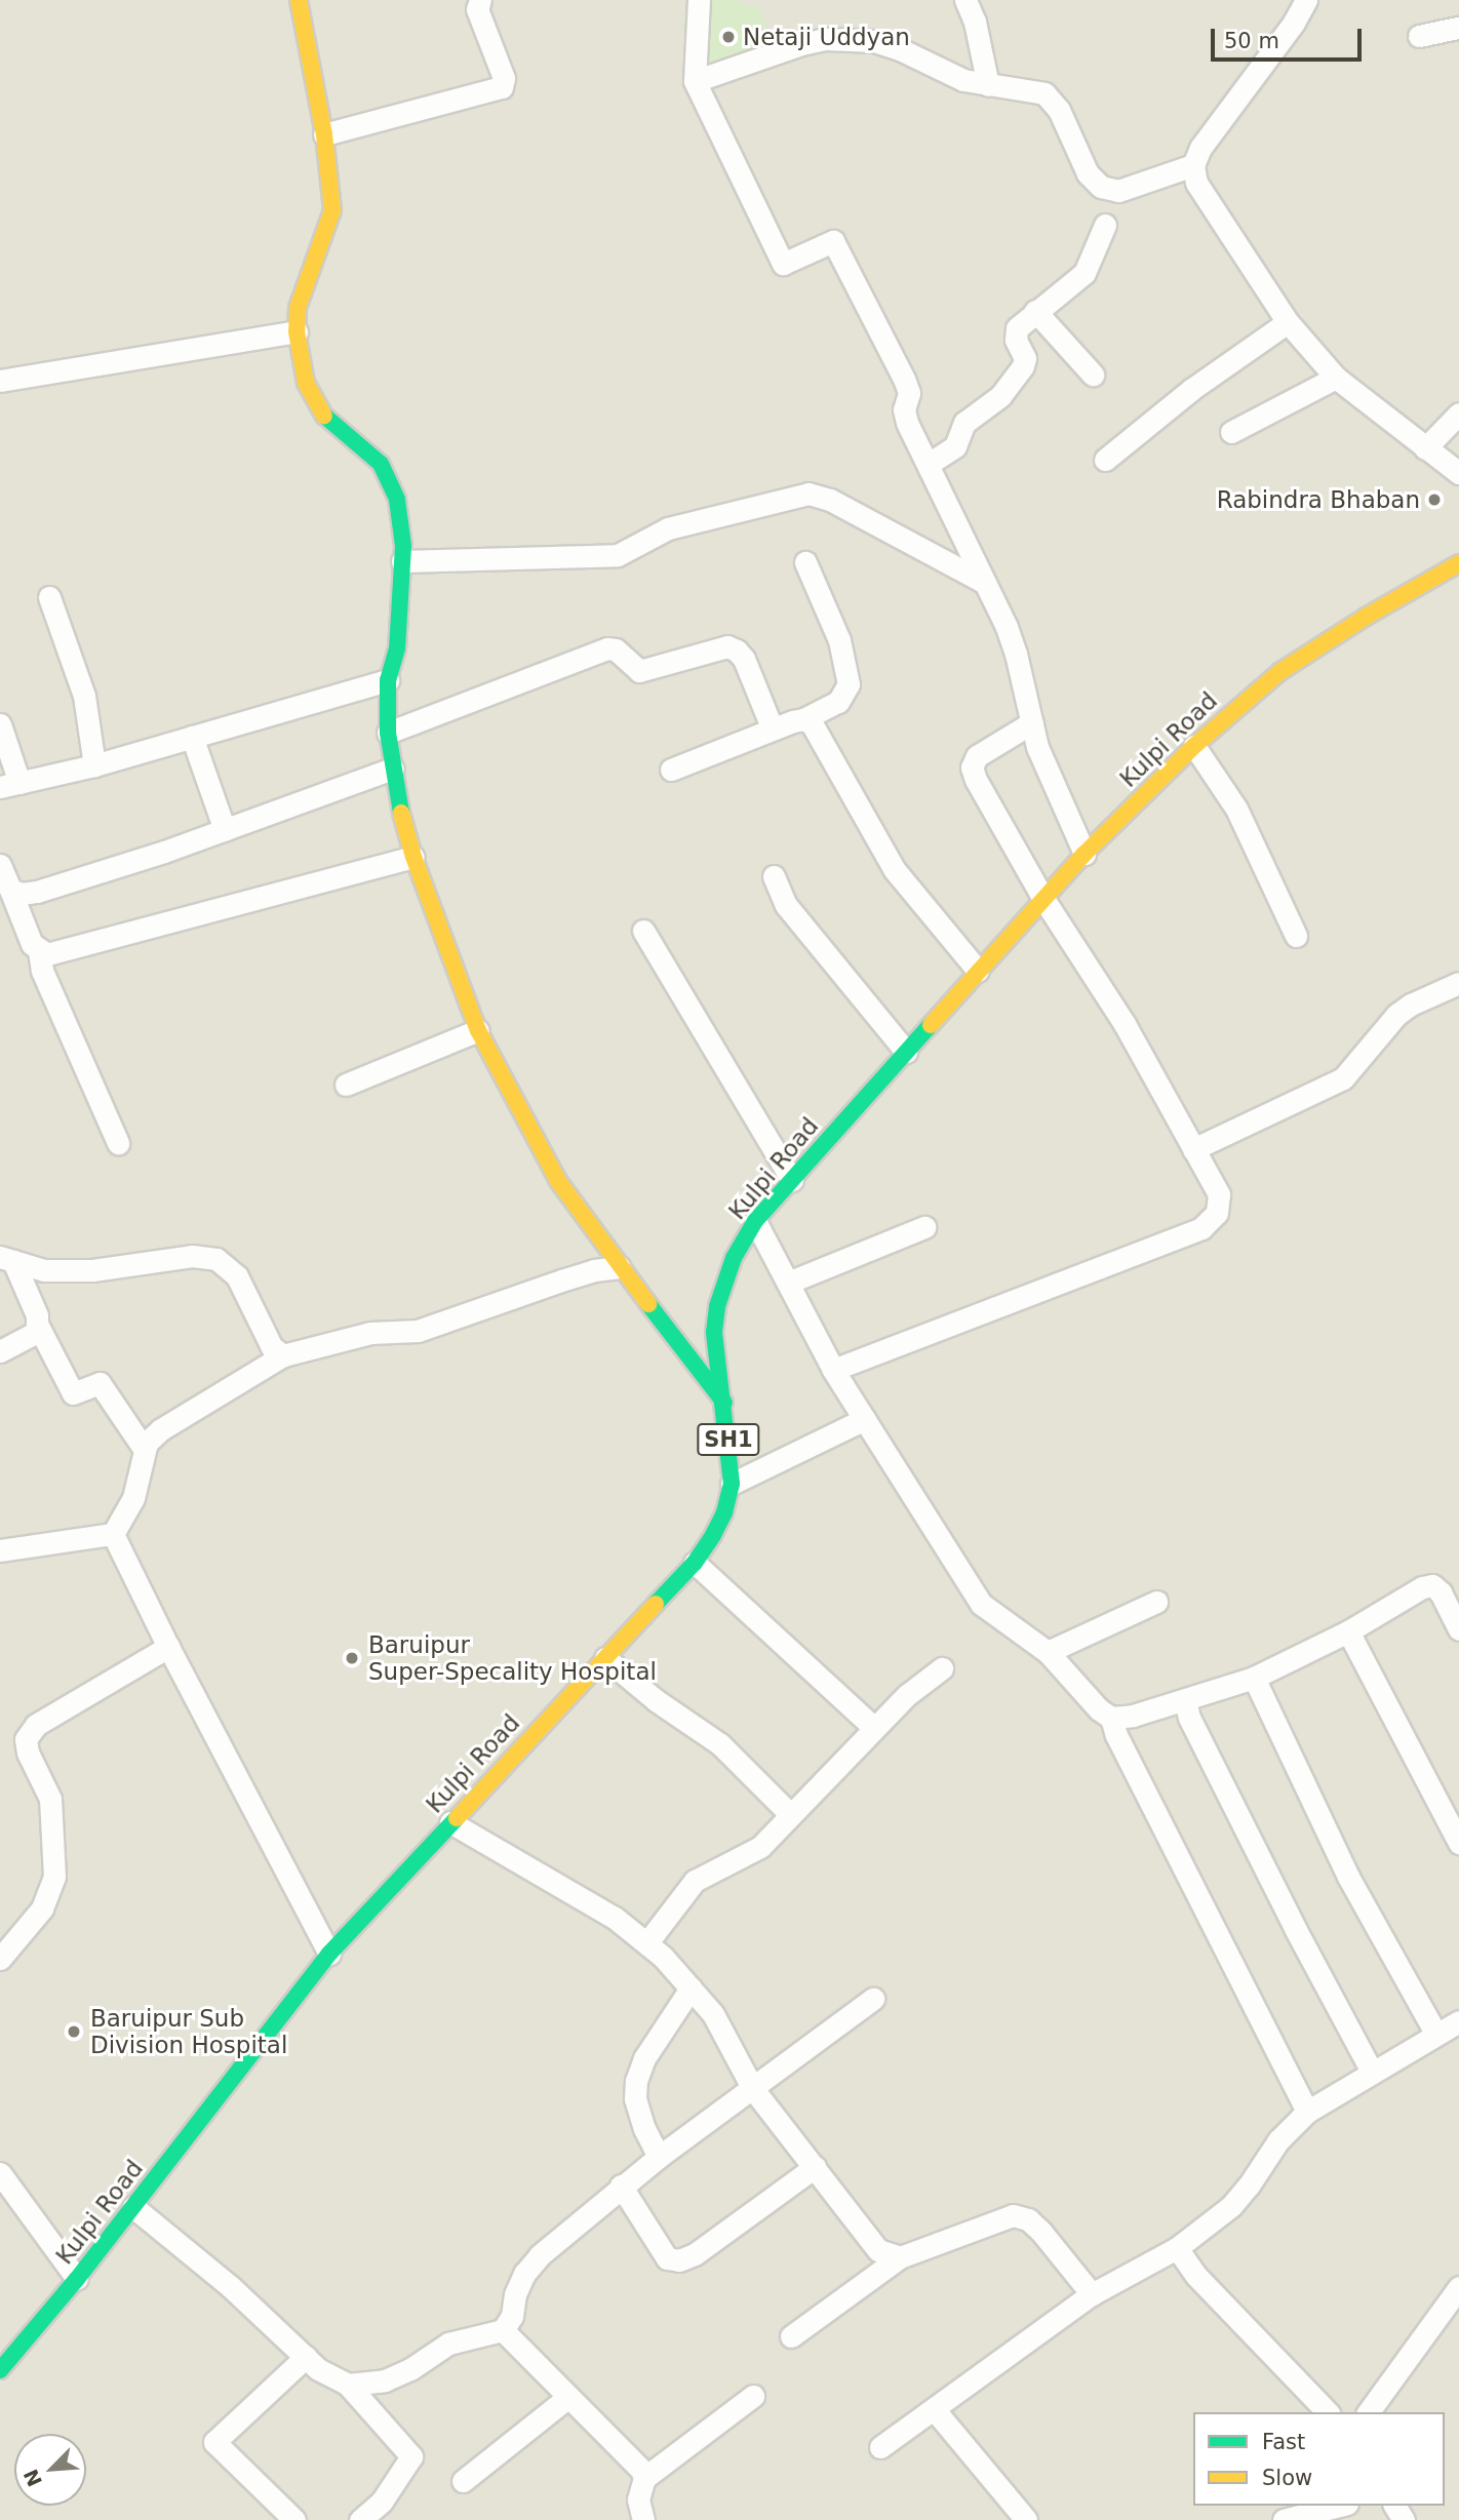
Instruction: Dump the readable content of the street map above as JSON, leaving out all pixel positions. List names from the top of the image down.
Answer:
{
  "streets": {
    "main road": ["Kulpi Road", "SH1"]
  },
  "places": [
    "Netaji Uddyan",
    "Rabindra Bhaban",
    "Baruipur Super-Specality Hospital",
    "Baruipur Sub Division Hospital"
  ],
  "legend": ["Fast", "Slow"],
  "scale_bar": "50 m",
  "north": "bottom left"
}
